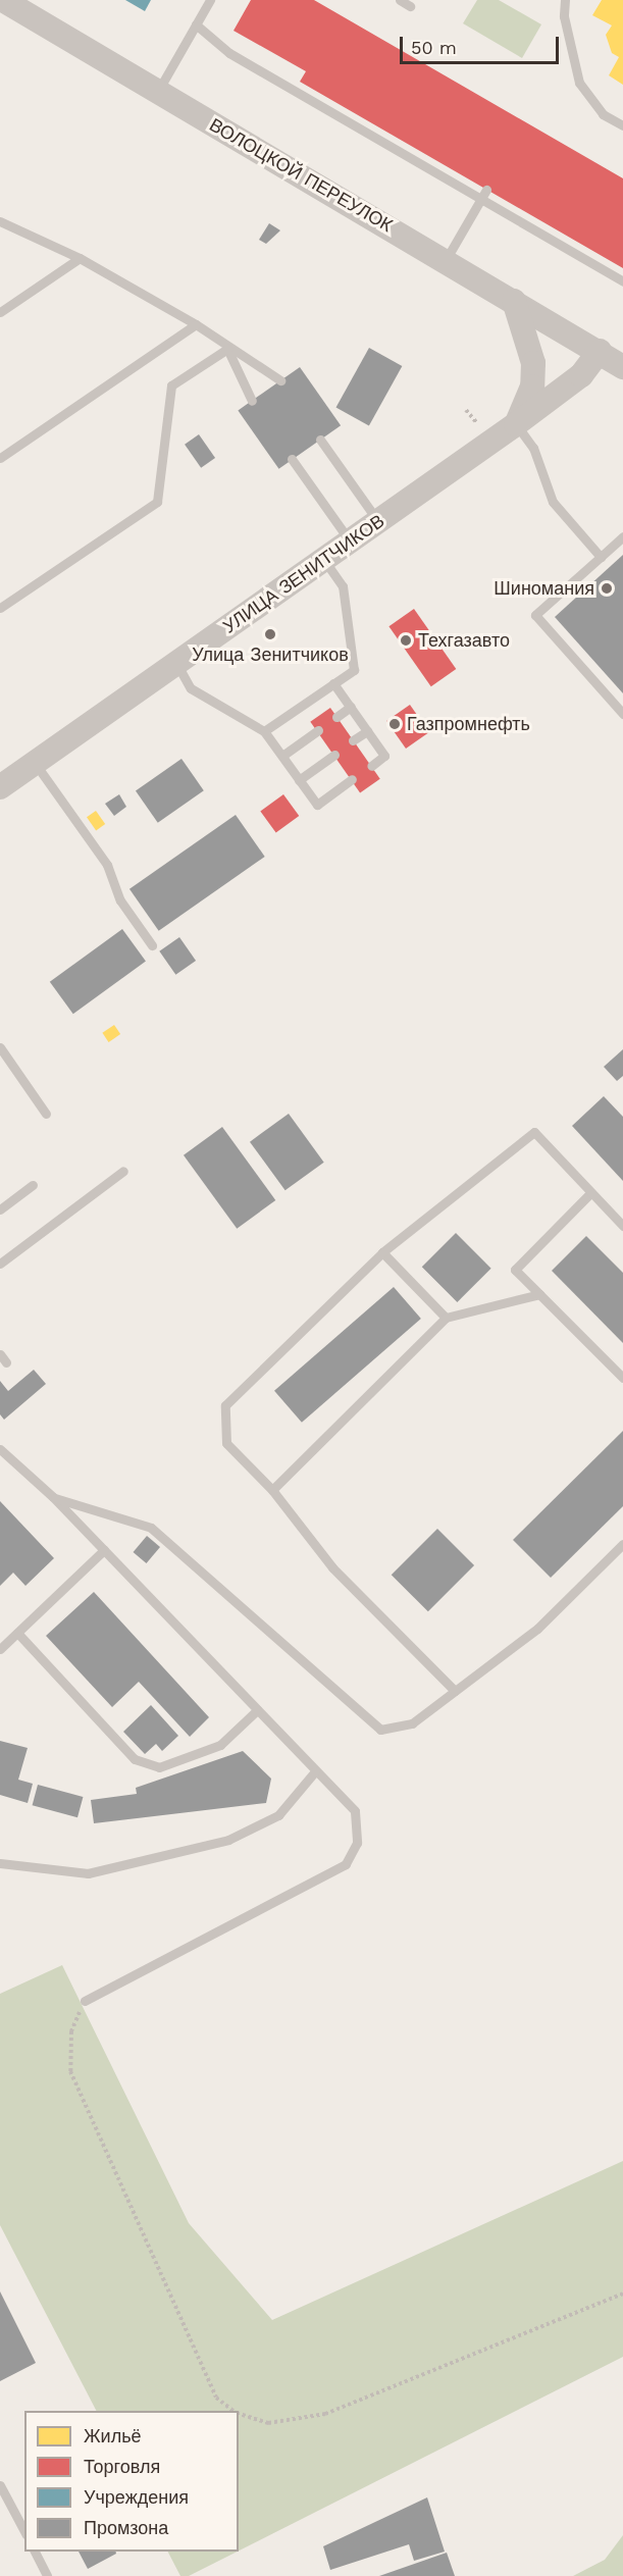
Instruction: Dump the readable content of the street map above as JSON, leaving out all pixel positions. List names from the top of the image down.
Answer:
{
  "streets": {
    "street": ["ВОЛОЦКОЙ ПЕРЕУЛОК", "УЛИЦА ЗЕНИТЧИКОВ"]
  },
  "crossings": [
    ["ВОЛОЦКОЙ ПЕРЕУЛОК", "УЛИЦА ЗЕНИТЧИКОВ"]
  ],
  "places": [
    "Шиномания",
    "Улица Зенитчиков",
    "Техгазавто",
    "Газпромнефть"
  ],
  "legend": [
    "Жильё",
    "Торговля",
    "Учреждения",
    "Промзона"
  ],
  "scale_bar": "50 m"
}
